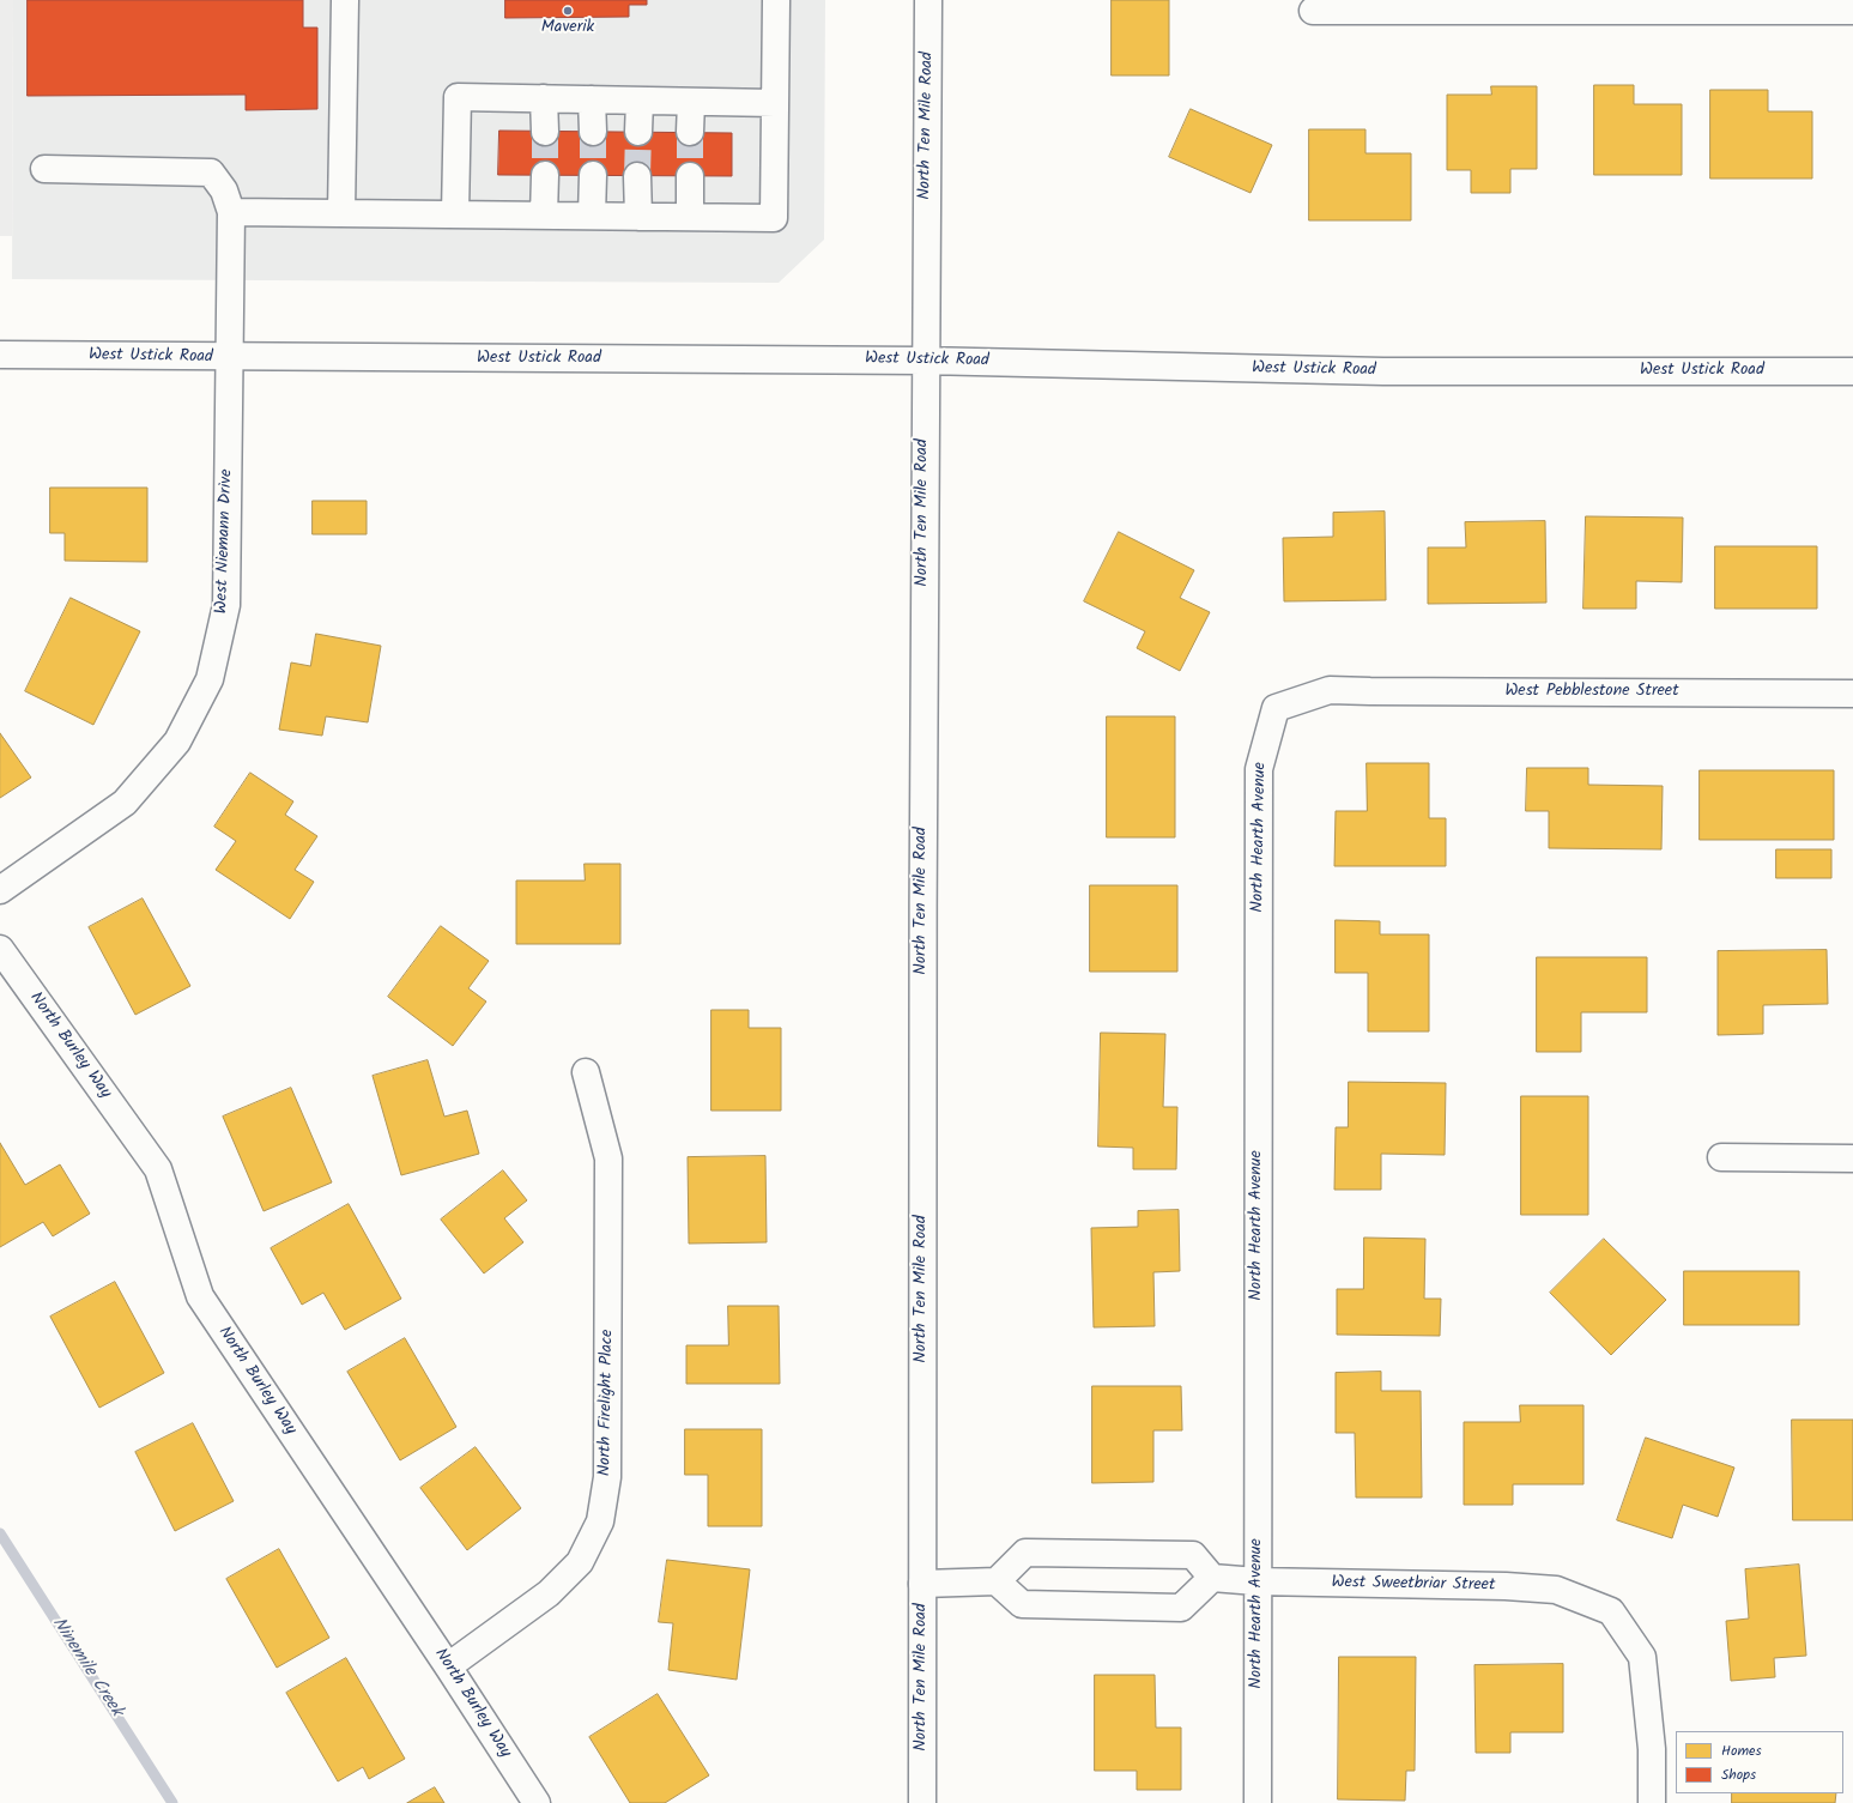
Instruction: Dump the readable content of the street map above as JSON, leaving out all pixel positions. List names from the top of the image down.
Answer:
{
  "streets": {
    "street": [
      "North Ten Mile Road",
      "West Ustick Road",
      "West Niemann Drive",
      "West Pebblestone Street",
      "North Hearth Avenue",
      "North Burley Way",
      "North Firelight Place",
      "West Sweetbriar Street"
    ]
  },
  "crossings": [
    ["North Ten Mile Road", "West Ustick Road"],
    ["West Ustick Road", "West Niemann Drive"],
    ["West Pebblestone Street", "North Hearth Avenue"],
    ["North Hearth Avenue", "West Sweetbriar Street"],
    ["North Burley Way", "North Firelight Place"]
  ],
  "water": ["Ninemile Creek"],
  "places": ["Maverik"],
  "legend": ["Homes", "Shops"]
}
